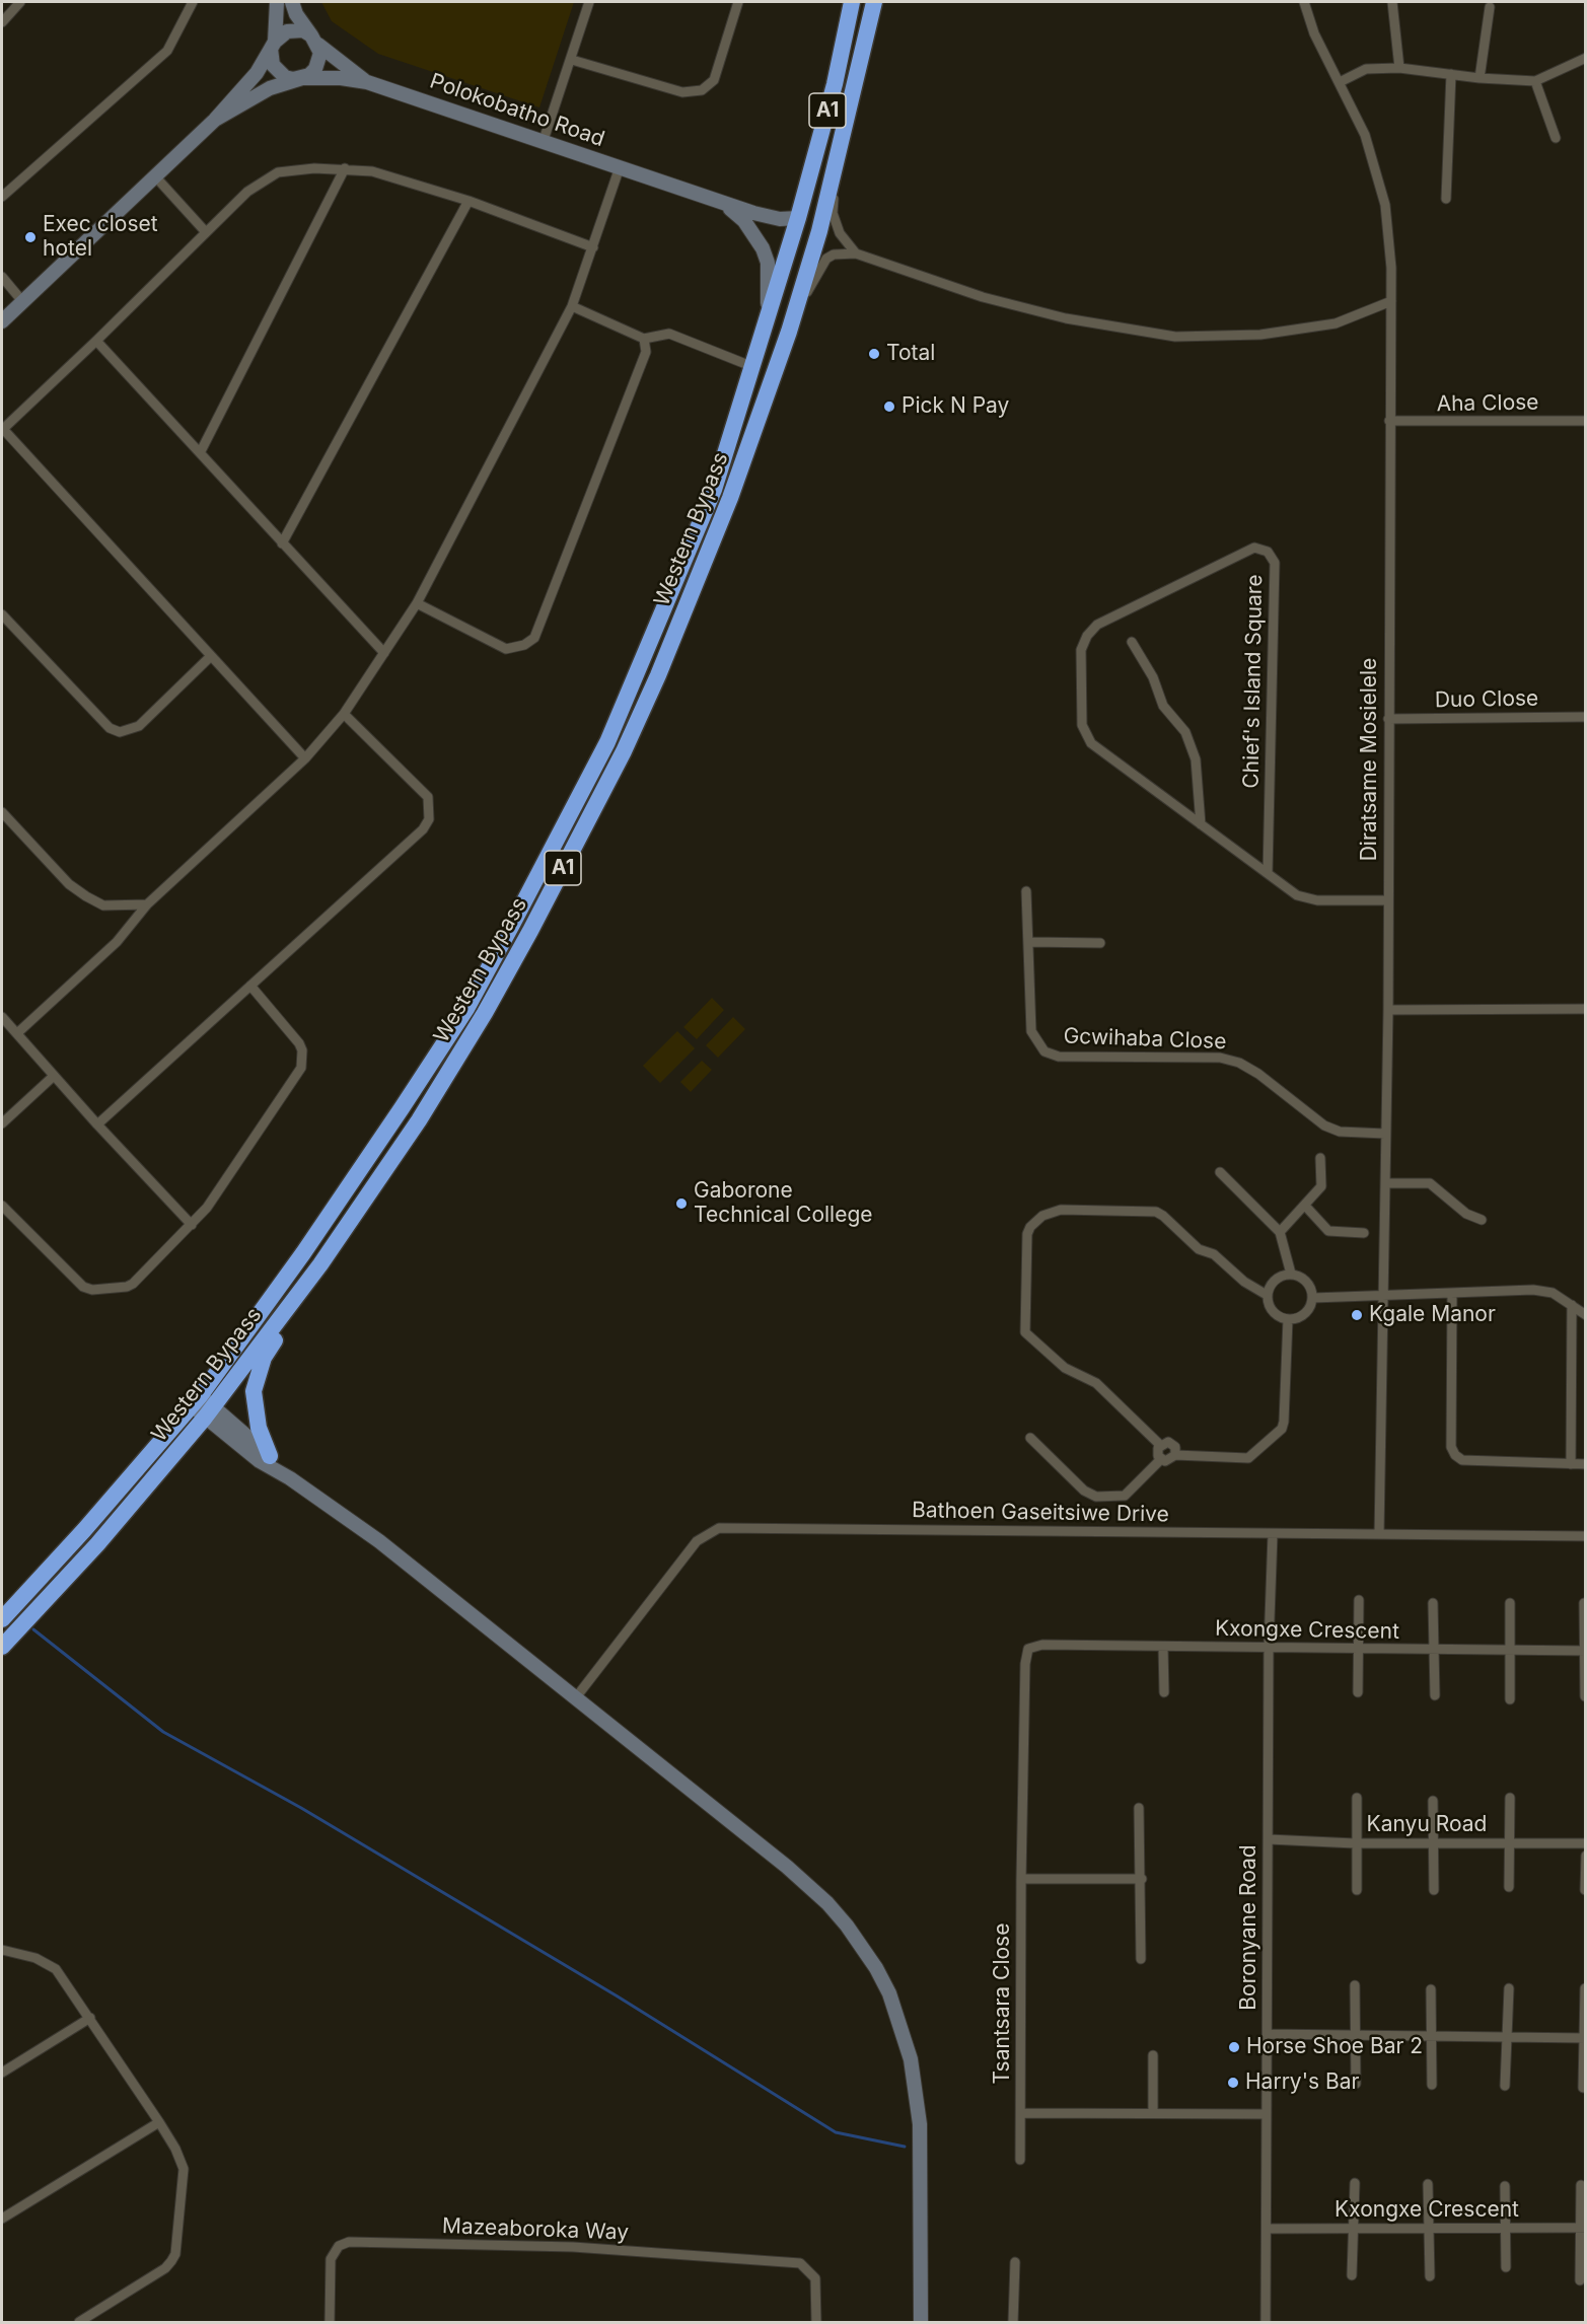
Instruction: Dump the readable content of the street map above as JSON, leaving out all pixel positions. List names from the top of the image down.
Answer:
{
  "streets": {
    "highway": ["A1", "Western Bypass"],
    "street": [
      "Polokobatho Road",
      "Aha Close",
      "Chief's Island Square",
      "Duo Close",
      "Diratsame Mosielele",
      "Gcwihaba Close",
      "Bathoen Gaseitsiwe Drive",
      "Kxongxe Crescent",
      "Kanyu Road",
      "Boronyane Road",
      "Tsantsara Close",
      "Mazeaboroka Way"
    ]
  },
  "crossings": [
    ["Polokobatho Road", "Western Bypass"],
    ["Aha Close", "Diratsame Mosielele"],
    ["Chief's Island Square", "Diratsame Mosielele"],
    ["Duo Close", "Diratsame Mosielele"],
    ["Diratsame Mosielele", "Gcwihaba Close"],
    ["Diratsame Mosielele", "Bathoen Gaseitsiwe Drive"],
    ["Bathoen Gaseitsiwe Drive", "Boronyane Road"],
    ["Kxongxe Crescent", "Boronyane Road"],
    ["Kxongxe Crescent", "Tsantsara Close"],
    ["Kanyu Road", "Boronyane Road"],
    ["Boronyane Road", "Tsantsara Close"]
  ],
  "places": [
    "Exec closet hotel",
    "Total",
    "Pick N Pay",
    "Gaborone Technical College",
    "Kgale Manor",
    "Horse Shoe Bar 2",
    "Harry's Bar"
  ]
}
